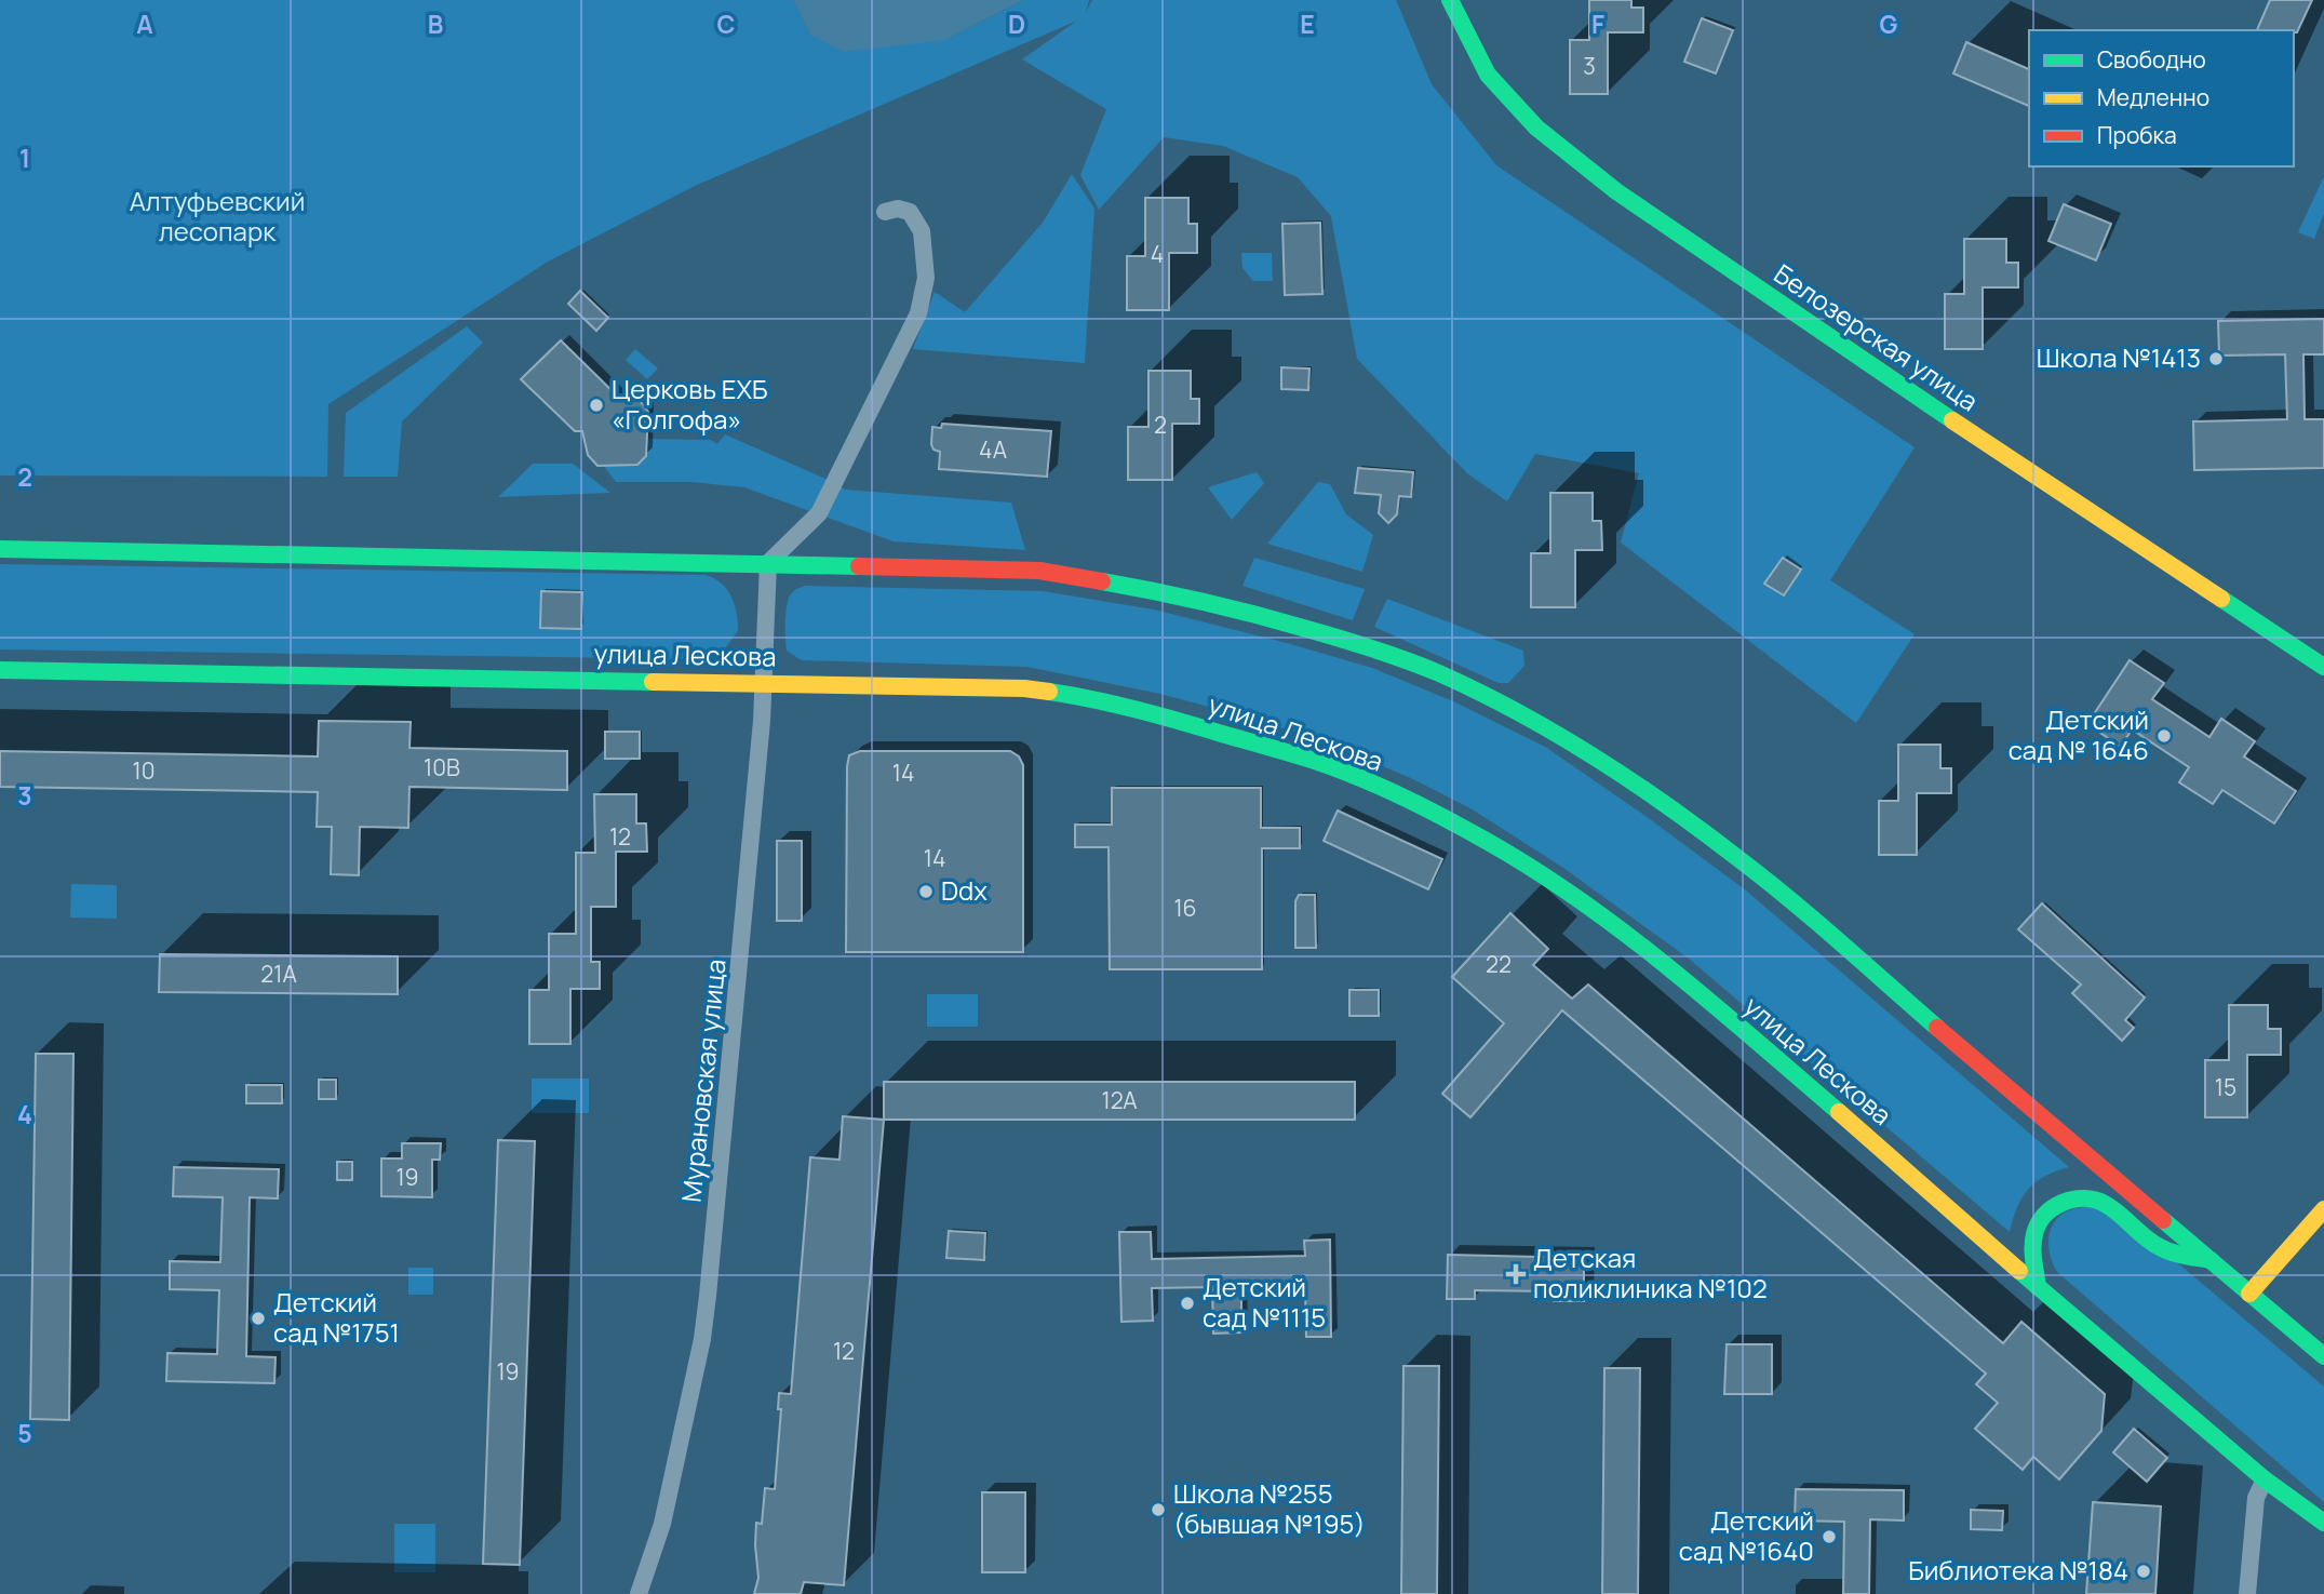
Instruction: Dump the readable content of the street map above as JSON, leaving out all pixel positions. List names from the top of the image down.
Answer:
{
  "streets": {
    "main road": ["Белозерская улица", "улица Лескова"],
    "street": ["Мурановская улица"]
  },
  "crossings": [
    ["улица Лескова", "Мурановская улица"]
  ],
  "parks": ["Алтуфьевский лесопарк"],
  "places": {
    "other": [
      "Школа №1413",
      "Церковь ЕХБ «Голгофа»",
      "Детский сад № 1646",
      "Ddx",
      "Детский сад №1115",
      "Детский сад №1751",
      "Школа №255 (бывшая №195)",
      "Детский сад №1640",
      "Библиотека №184"
    ],
    "health": ["Детская поликлиника №102"]
  },
  "house_numbers": [
    "3",
    "4",
    "2",
    "4А",
    "10В",
    "10",
    "14",
    "12",
    "14",
    "16",
    "22",
    "21А",
    "15",
    "12А",
    "19",
    "12",
    "19"
  ],
  "legend": ["Свободно", "Медленно", "Пробка"],
  "grid": {
    "columns": [
      "A",
      "B",
      "C",
      "D",
      "E",
      "F",
      "G"
    ],
    "rows": [
      "1",
      "2",
      "3",
      "4",
      "5"
    ]
  }
}
